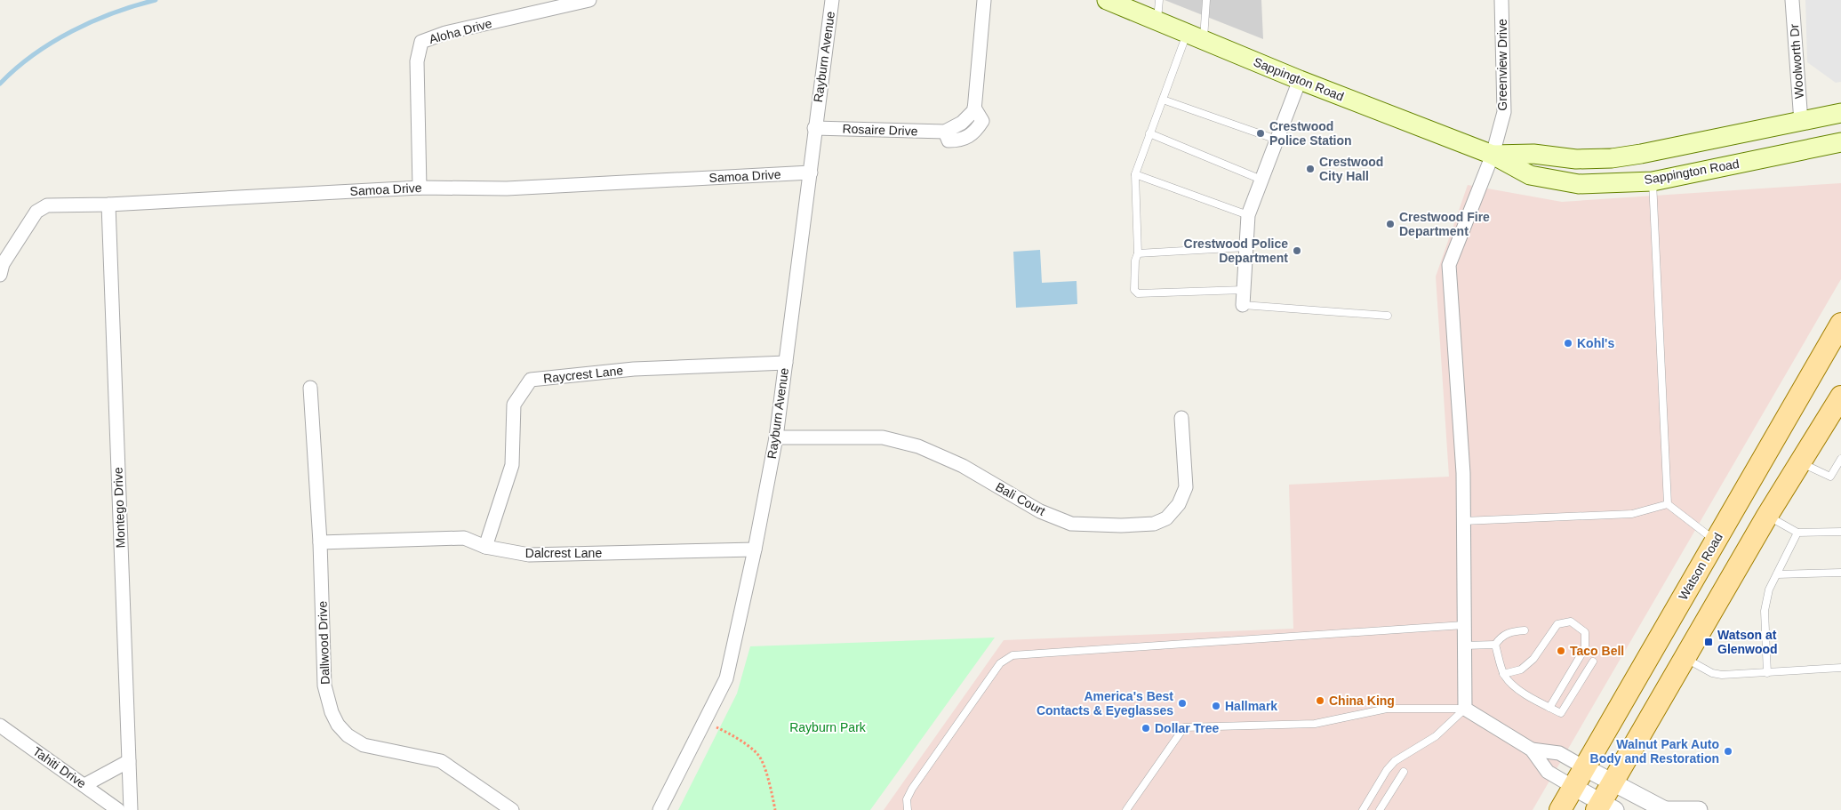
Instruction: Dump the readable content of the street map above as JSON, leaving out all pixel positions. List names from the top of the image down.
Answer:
{
  "streets": {
    "main road": ["Sappington Road", "Watson Road"],
    "street": [
      "Aloha Drive",
      "Rayburn Avenue",
      "Woolworth Dr",
      "Greenview Drive",
      "Rosaire Drive",
      "Samoa Drive",
      "Raycrest Lane",
      "Bali Court",
      "Montego Drive",
      "Dalcrest Lane",
      "Dallwood Drive",
      "Tahiti Drive"
    ]
  },
  "crossings": [
    ["Aloha Drive", "Samoa Drive"],
    ["Rayburn Avenue", "Rosaire Drive"],
    ["Rayburn Avenue", "Samoa Drive"],
    ["Rayburn Avenue", "Raycrest Lane"],
    ["Rayburn Avenue", "Bali Court"],
    ["Rayburn Avenue", "Dalcrest Lane"],
    ["Woolworth Dr", "Sappington Road"],
    ["Greenview Drive", "Sappington Road"],
    ["Samoa Drive", "Montego Drive"],
    ["Raycrest Lane", "Dalcrest Lane"],
    ["Dalcrest Lane", "Dallwood Drive"]
  ],
  "parks": ["Rayburn Park"],
  "places": {
    "other": [
      "Crestwood Police Station",
      "Crestwood City Hall",
      "Crestwood Fire Department",
      "Crestwood Police Department",
      "Kohl's",
      "Taco Bell",
      "China King",
      "America's Best Contacts & Eyeglasses",
      "Hallmark",
      "Dollar Tree",
      "Walnut Park Auto Body and Restoration"
    ],
    "transit": ["Watson at Glenwood"]
  }
}
